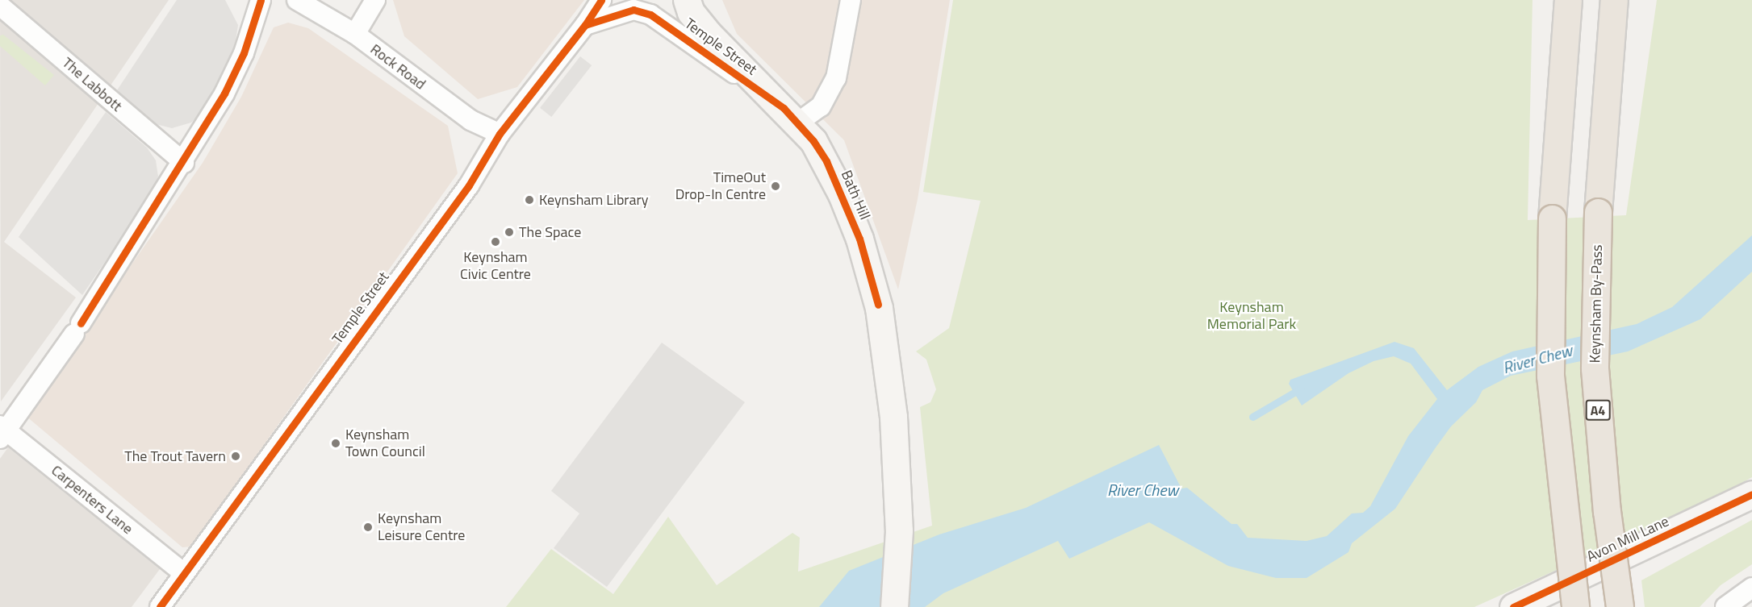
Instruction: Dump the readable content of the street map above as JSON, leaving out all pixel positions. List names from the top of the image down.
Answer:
{
  "streets": {
    "highway": ["Keynsham By-Pass", "A4"],
    "main road": ["Bath Hill", "Avon Mill Lane"],
    "street": [
      "Temple Street",
      "Rock Road",
      "The Labbott",
      "Carpenters Lane"
    ]
  },
  "crossings": [
    ["Temple Street", "Rock Road"],
    ["Temple Street", "Bath Hill"],
    ["Temple Street", "Carpenters Lane"]
  ],
  "water": ["River Chew"],
  "parks": ["Keynsham Memorial Park"],
  "places": [
    "TimeOut Drop-In Centre",
    "Keynsham Library",
    "The Space",
    "Keynsham Civic Centre",
    "Keynsham Town Council",
    "The Trout Tavern",
    "Keynsham Leisure Centre"
  ]
}
